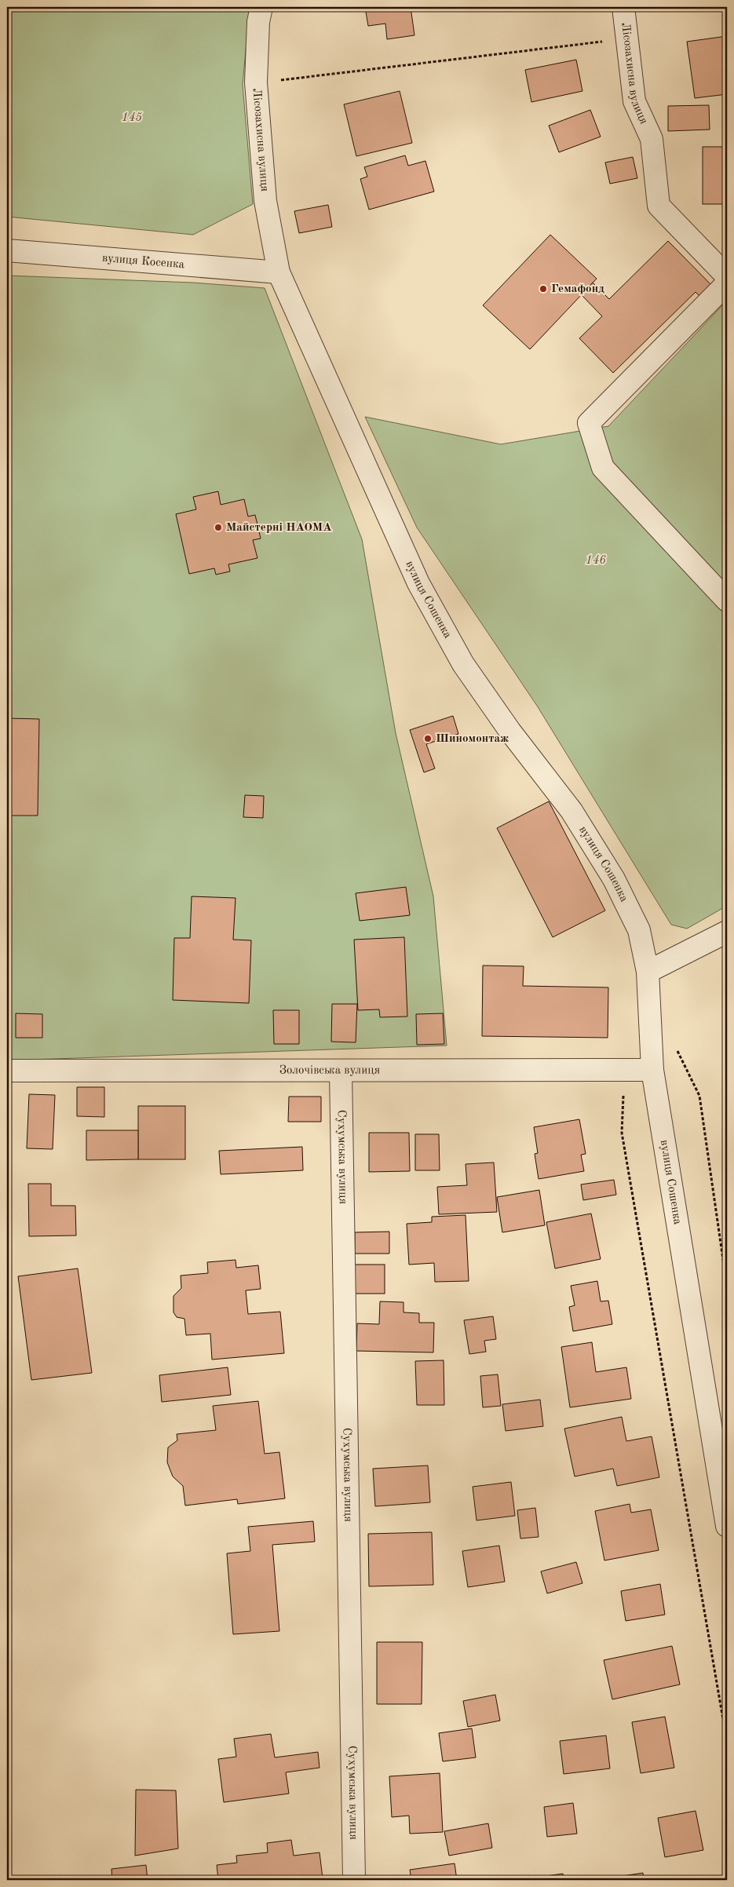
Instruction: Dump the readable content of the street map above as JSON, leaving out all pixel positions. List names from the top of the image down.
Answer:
{
  "streets": {
    "street": [
      "Лісозахисна вулиця",
      "вулиця Косенка",
      "вулиця Сошенка",
      "Золочівська вулиця",
      "Сухумська вулиця"
    ]
  },
  "crossings": [
    ["Лісозахисна вулиця", "вулиця Косенка"],
    ["Лісозахисна вулиця", "вулиця Сошенка"],
    ["вулиця Косенка", "вулиця Сошенка"],
    ["вулиця Сошенка", "Золочівська вулиця"],
    ["Золочівська вулиця", "Сухумська вулиця"]
  ],
  "parks": ["145", "146"],
  "places": ["Гемафонд", "Майстерні НАОМА", "Шиномонтаж"]
}
